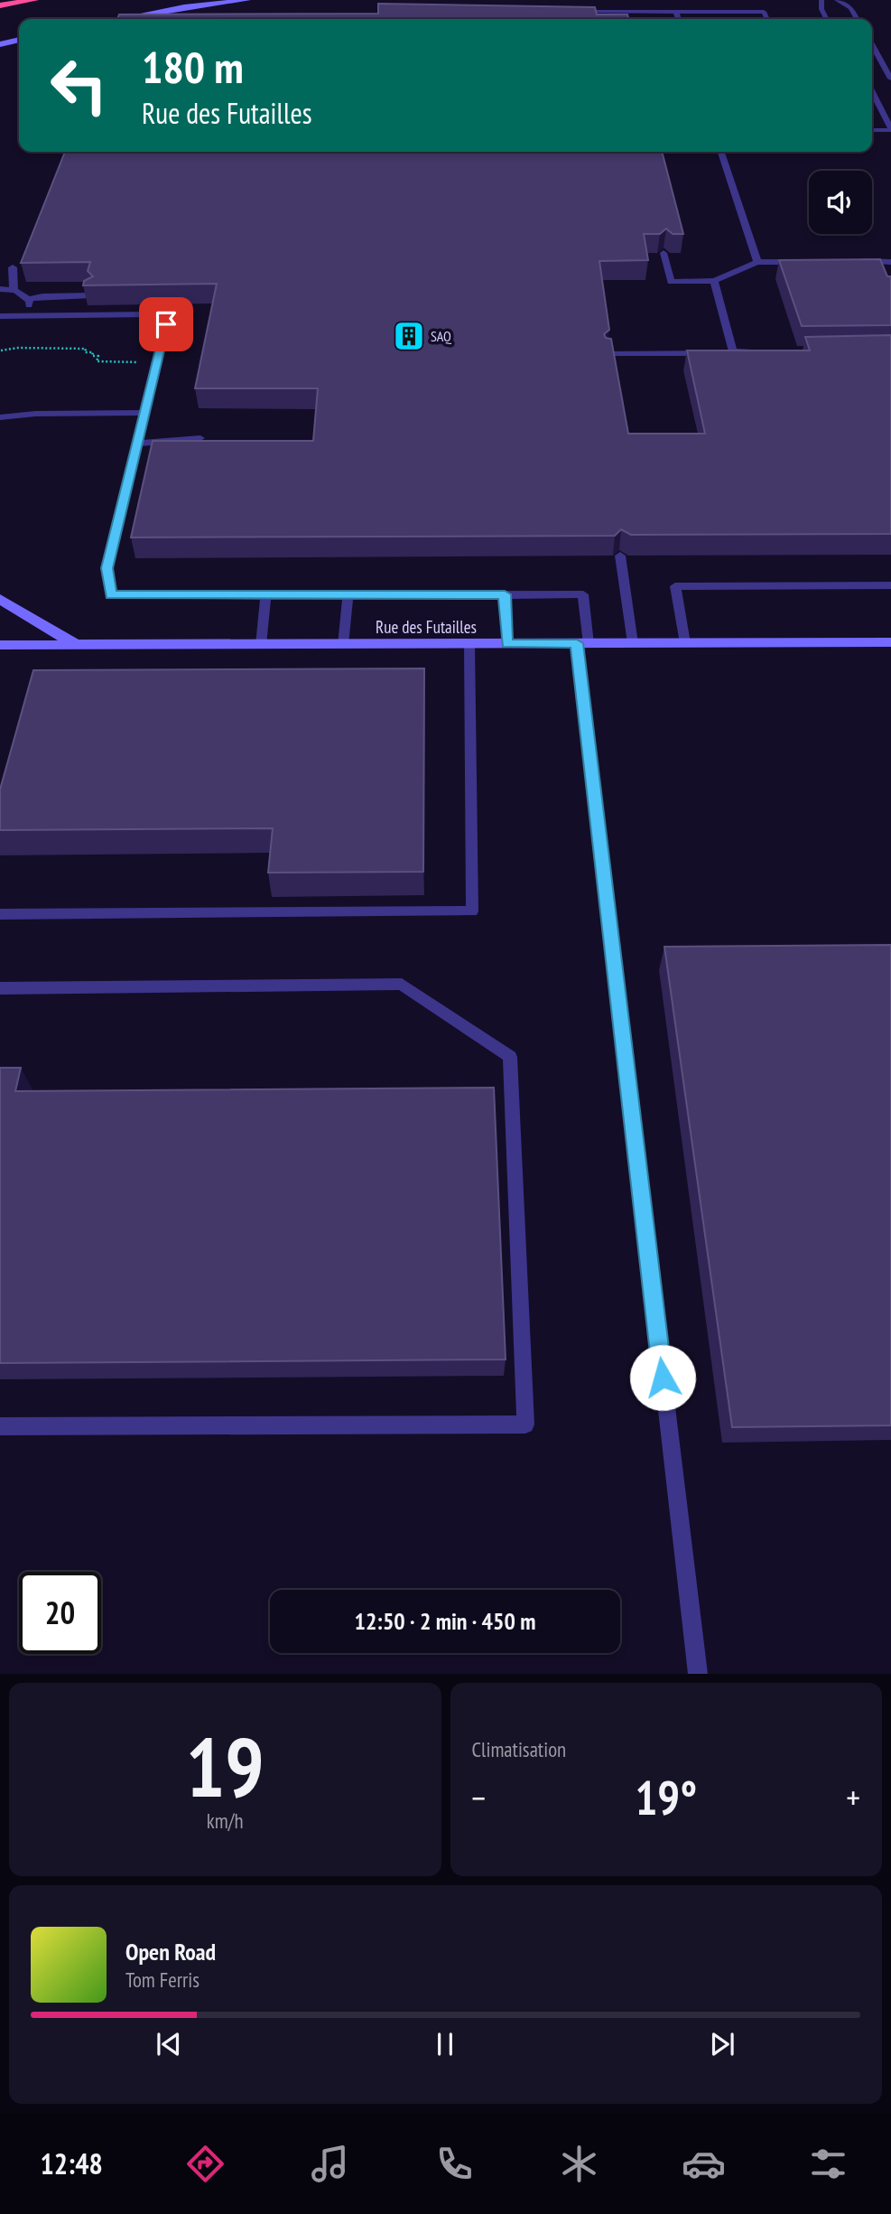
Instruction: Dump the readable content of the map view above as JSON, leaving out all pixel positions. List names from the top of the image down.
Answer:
{
  "streets": {
    "street": ["Rue des Futailles"]
  },
  "places": {
    "building": ["SAQ"]
  },
  "page": {
    "turn": ["180 m", "Rue des Futailles"],
    "limit": "20",
    "trip": "12:50 · 2 min · 450 m",
    "tile": [
      ["19", "km/h"],
      "Climatisation"
    ],
    "heat": ["−", "19°", "+"],
    "song": ["Open Road", "Tom Ferris"],
    "tabs": "12:48"
  }
}
